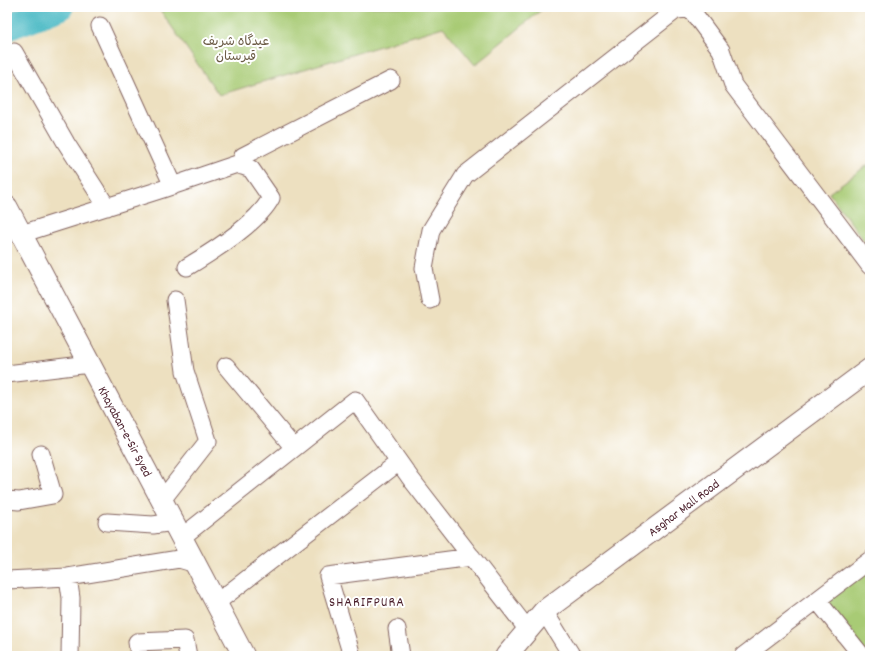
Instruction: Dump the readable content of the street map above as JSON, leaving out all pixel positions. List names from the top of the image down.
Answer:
{
  "streets": {
    "main road": ["Khayaban-e-Sir Syed", "Asghar Mall Road"]
  },
  "districts": ["SHARIFPURA"],
  "parks": ["عیدگاہ شریف قبرستان"]
}
